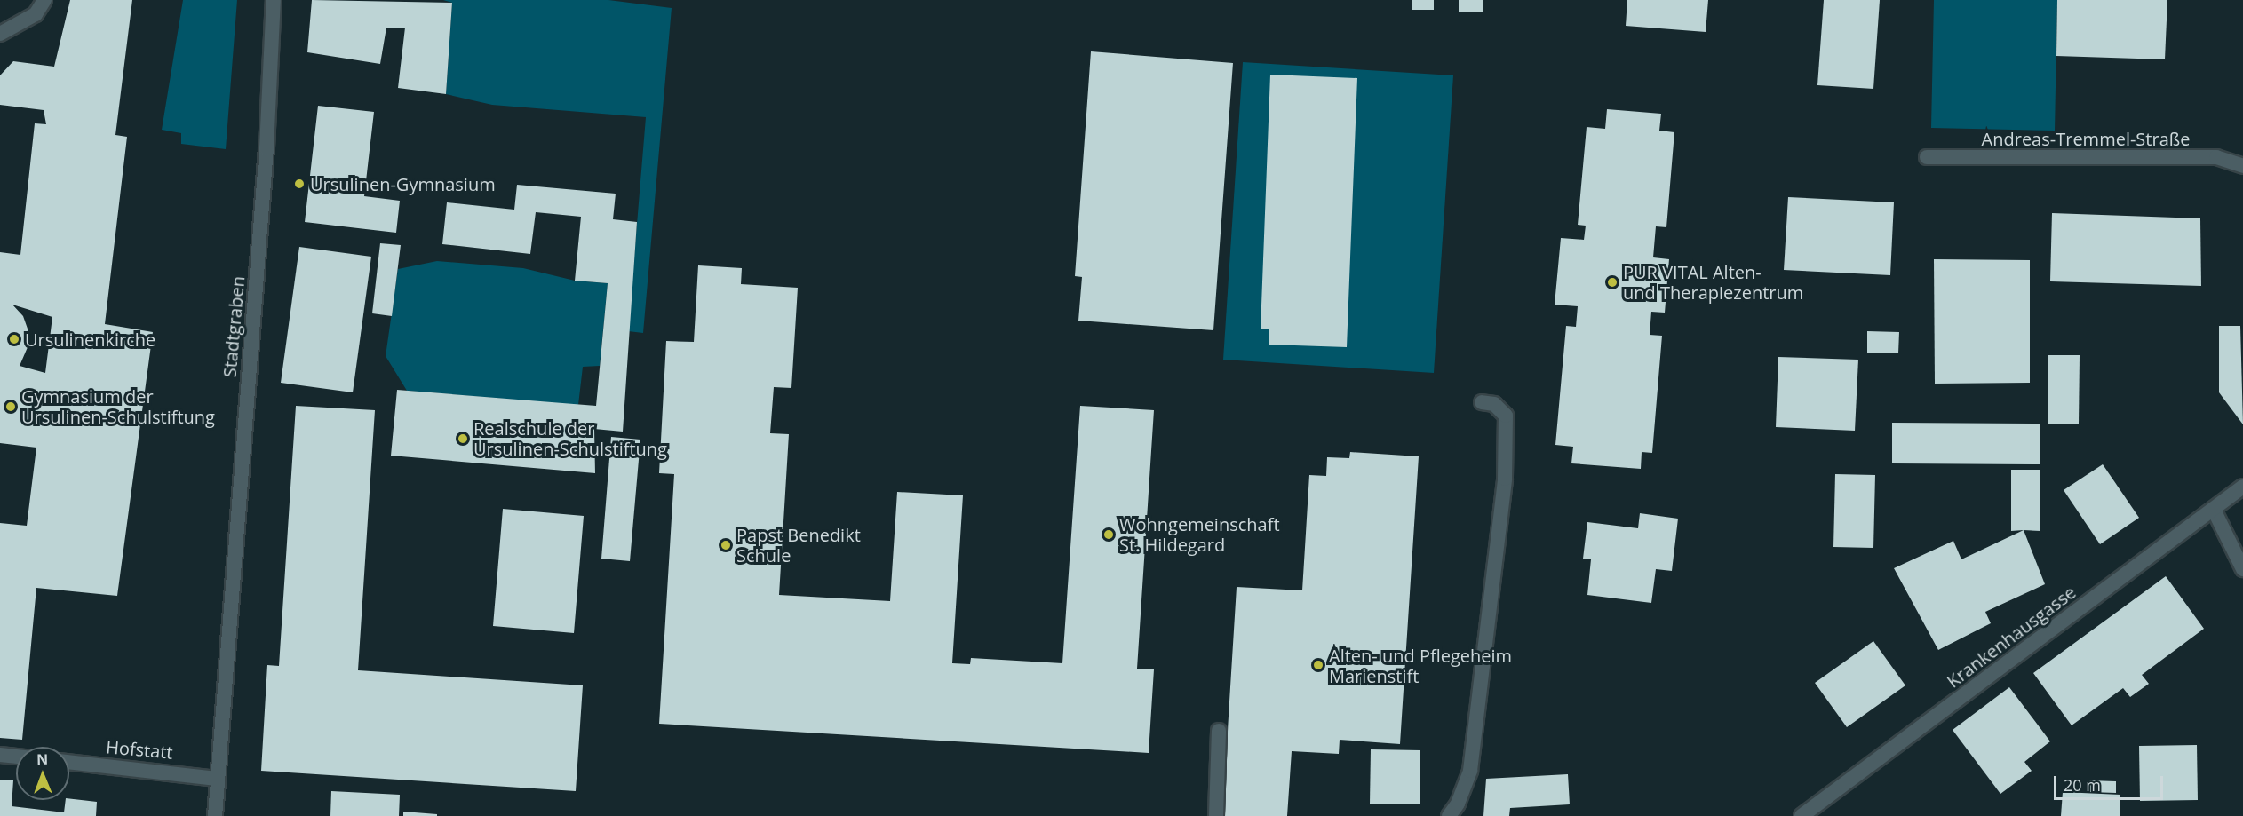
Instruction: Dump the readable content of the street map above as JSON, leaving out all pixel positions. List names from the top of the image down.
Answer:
{
  "streets": {
    "street": [
      "Andreas-Tremmel-Straße",
      "Stadtgraben",
      "Krankenhausgasse",
      "Hofstatt"
    ]
  },
  "crossings": [
    ["Stadtgraben", "Hofstatt"]
  ],
  "places": [
    "Ursulinen-Gymnasium",
    "PUR VITAL Alten- und Therapiezentrum",
    "Ursulinenkirche",
    "Gymnasium der Ursulinen-Schulstiftung",
    "Realschule der Ursulinen-Schulstiftung",
    "Wohngemeinschaft St. Hildegard",
    "Papst Benedikt Schule",
    "Alten- und Pflegeheim Marienstift"
  ],
  "scale_bar": "20 m",
  "north": "top"
}
